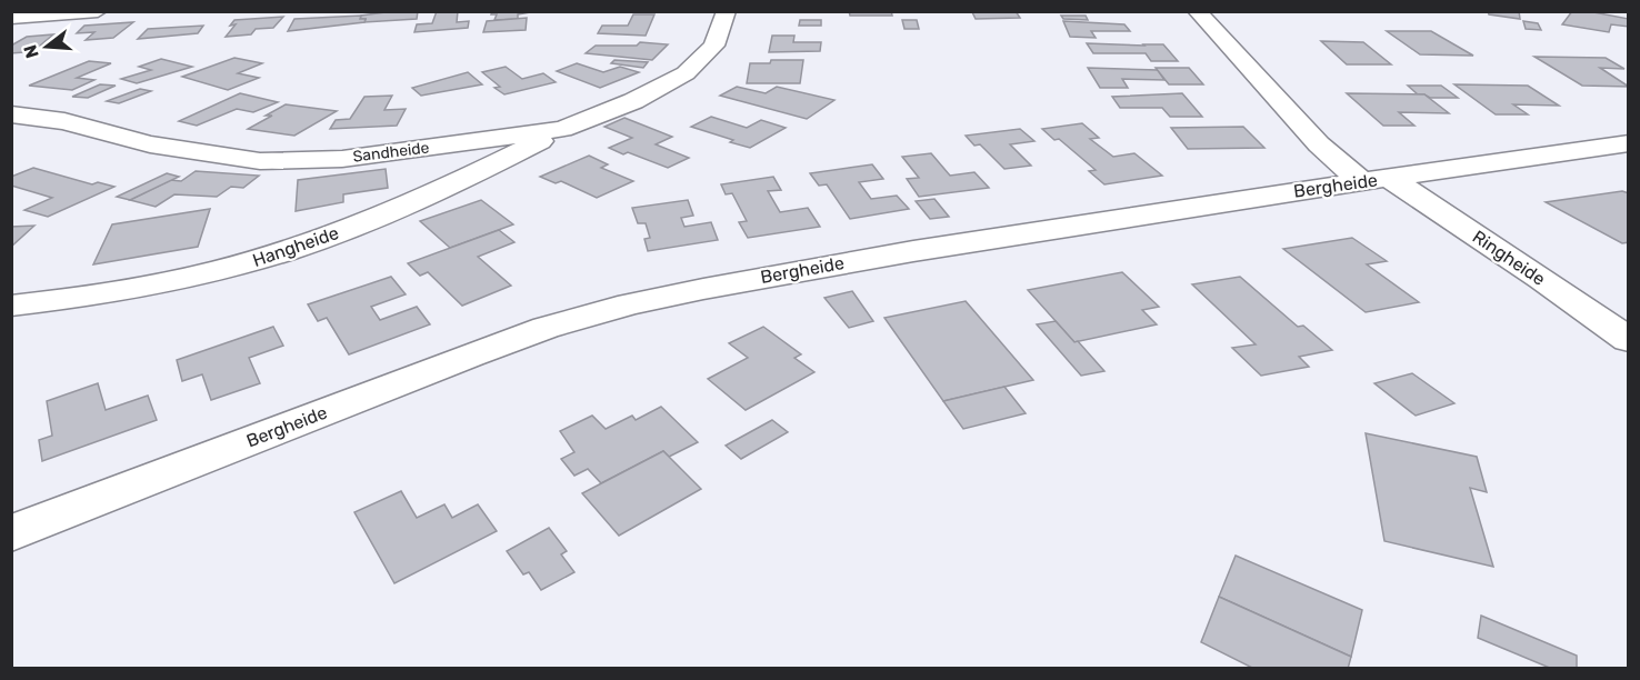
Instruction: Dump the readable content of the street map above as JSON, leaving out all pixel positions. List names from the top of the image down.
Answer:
{
  "streets": {
    "street": [
      "Sandheide",
      "Bergheide",
      "Hangheide",
      "Ringheide"
    ]
  },
  "crossings": [
    ["Sandheide", "Hangheide"],
    ["Bergheide", "Ringheide"]
  ],
  "north": "left"
}
